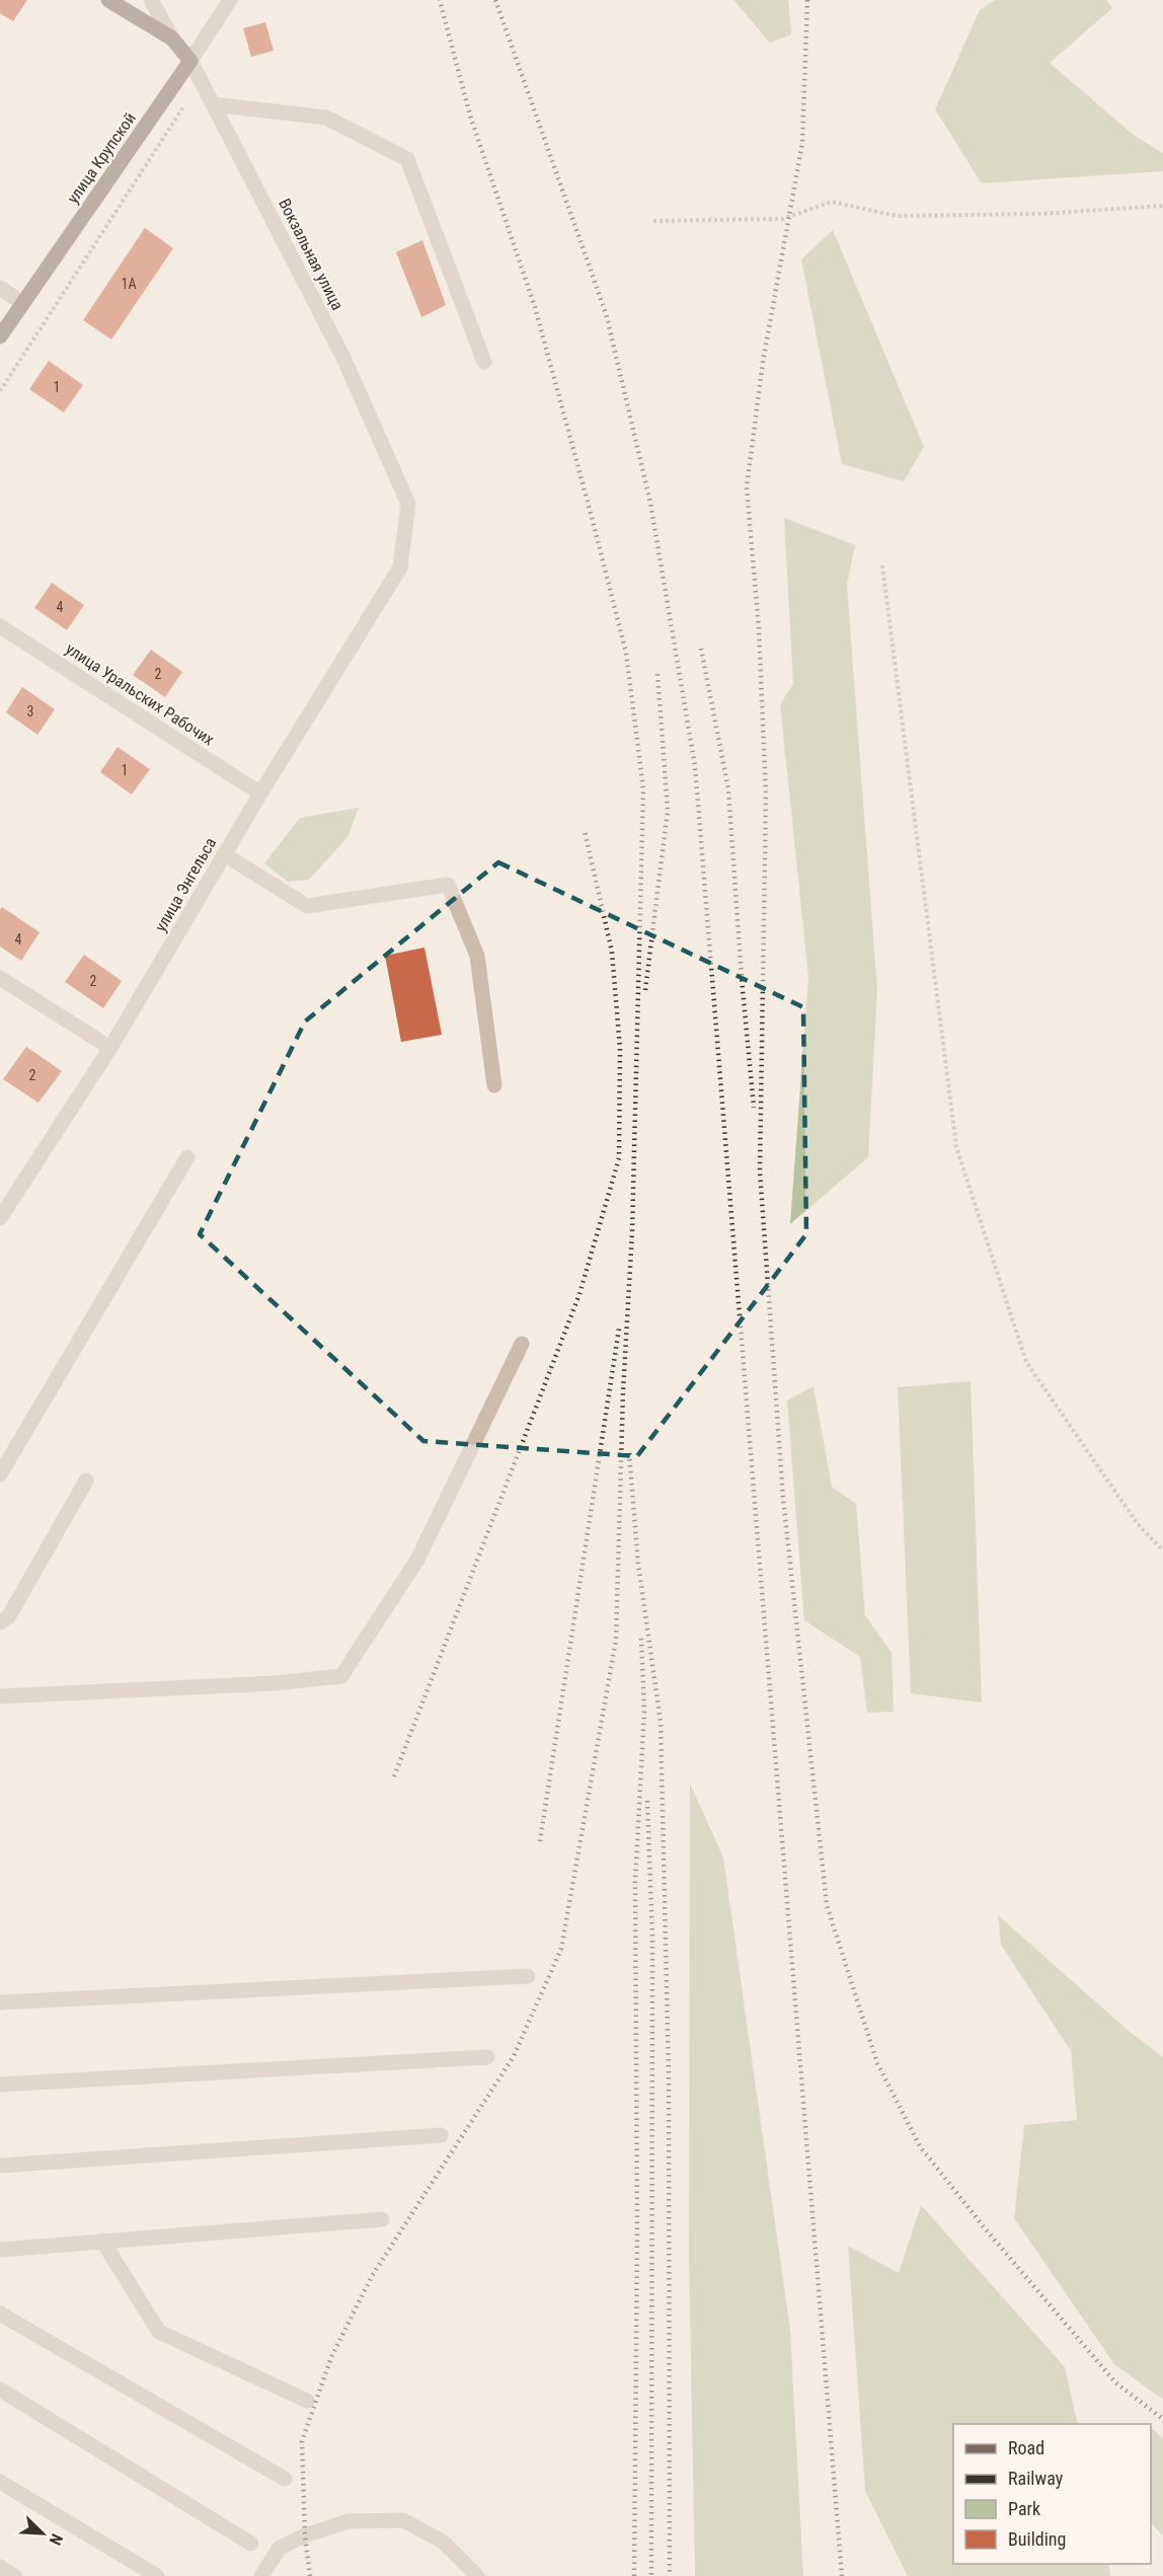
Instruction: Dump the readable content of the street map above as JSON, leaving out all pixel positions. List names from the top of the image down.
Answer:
{
  "streets": {
    "main road": ["улица Крупской", "Вокзальная улица"],
    "street": ["улица Уральских Рабочих", "улица Энгельса"]
  },
  "crossings": [
    ["улица Крупской", "Вокзальная улица"],
    ["Вокзальная улица", "улица Энгельса"],
    ["улица Уральских Рабочих", "улица Энгельса"]
  ],
  "house_numbers": [
    "1А",
    "1",
    "4",
    "2",
    "3",
    "1",
    "4",
    "2",
    "2"
  ],
  "legend": [
    "Road",
    "Railway",
    "Park",
    "Building"
  ],
  "north": "bottom right"
}
